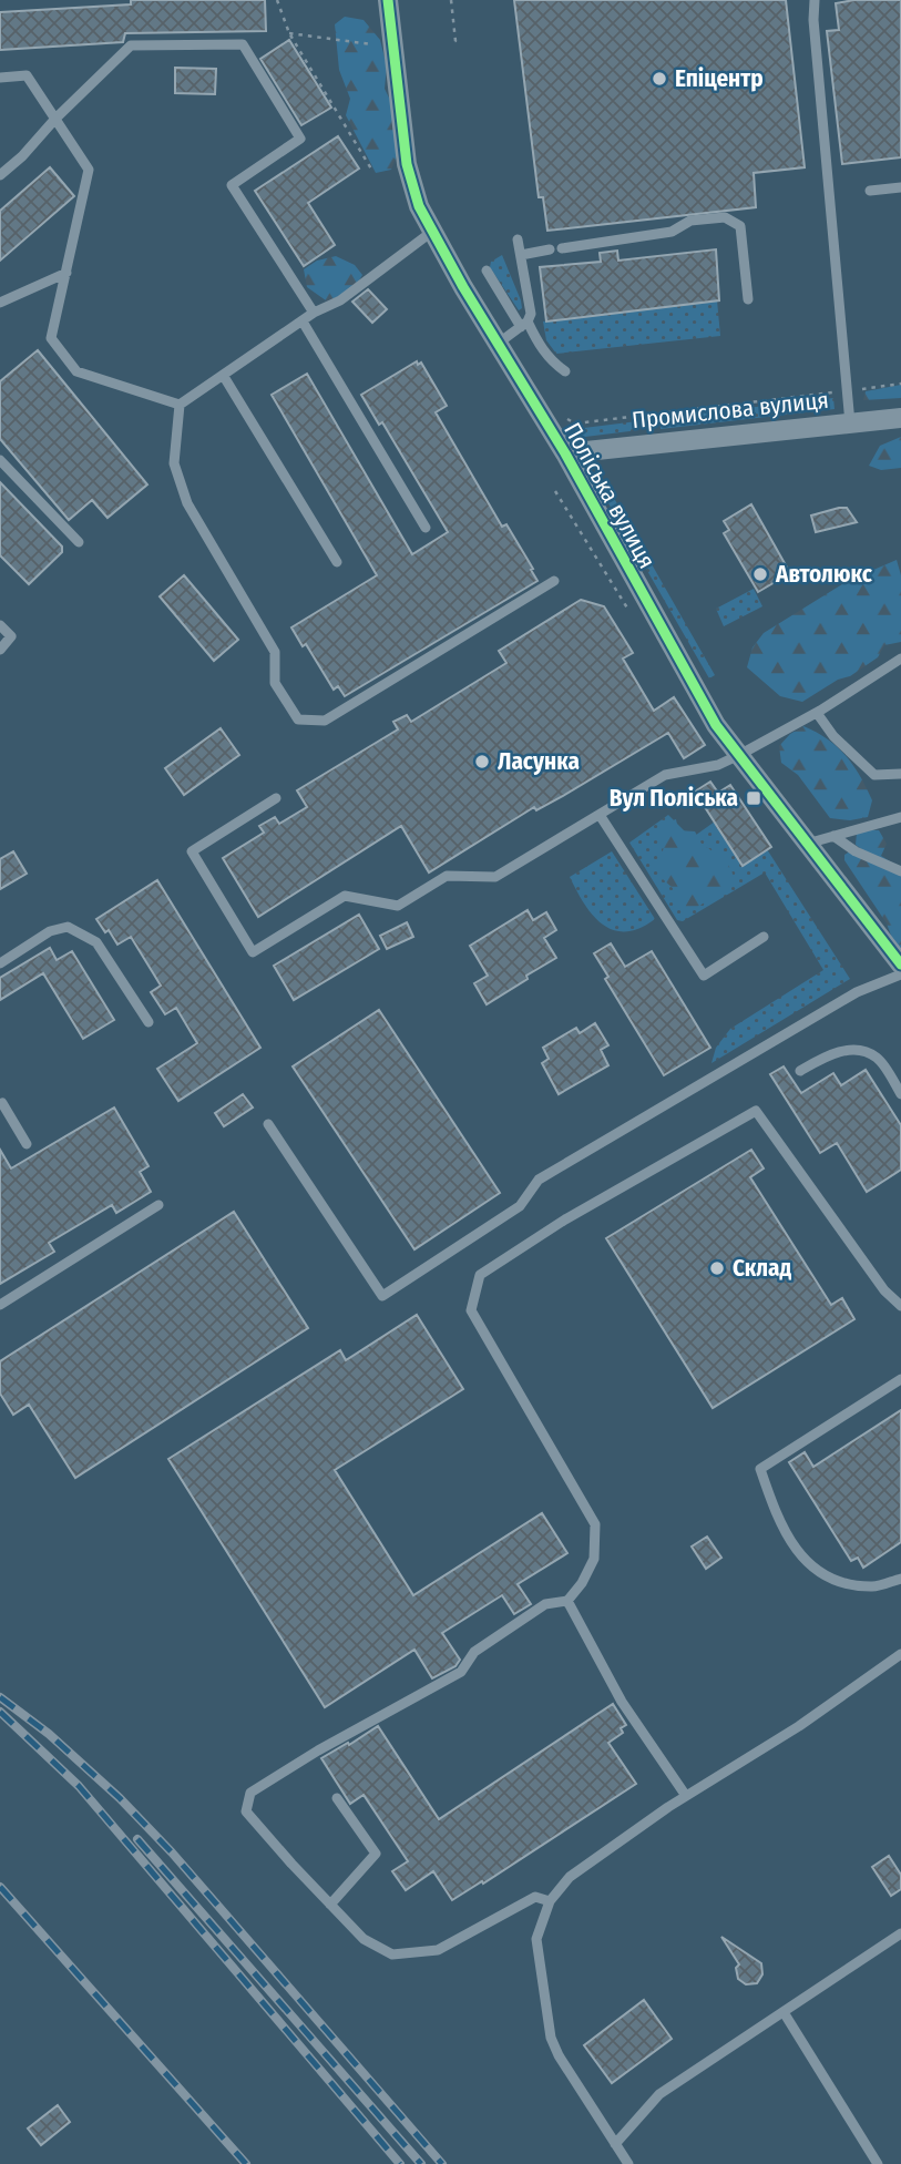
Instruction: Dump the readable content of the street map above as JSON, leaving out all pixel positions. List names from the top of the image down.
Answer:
{
  "streets": {
    "street": ["Промислова вулиця", "Поліська вулиця"]
  },
  "crossings": [
    ["Промислова вулиця", "Поліська вулиця"]
  ],
  "places": {
    "other": [
      "Епіцентр",
      "Автолюкс",
      "Ласунка",
      "Склад"
    ],
    "transit": ["Вул Поліська"]
  }
}
